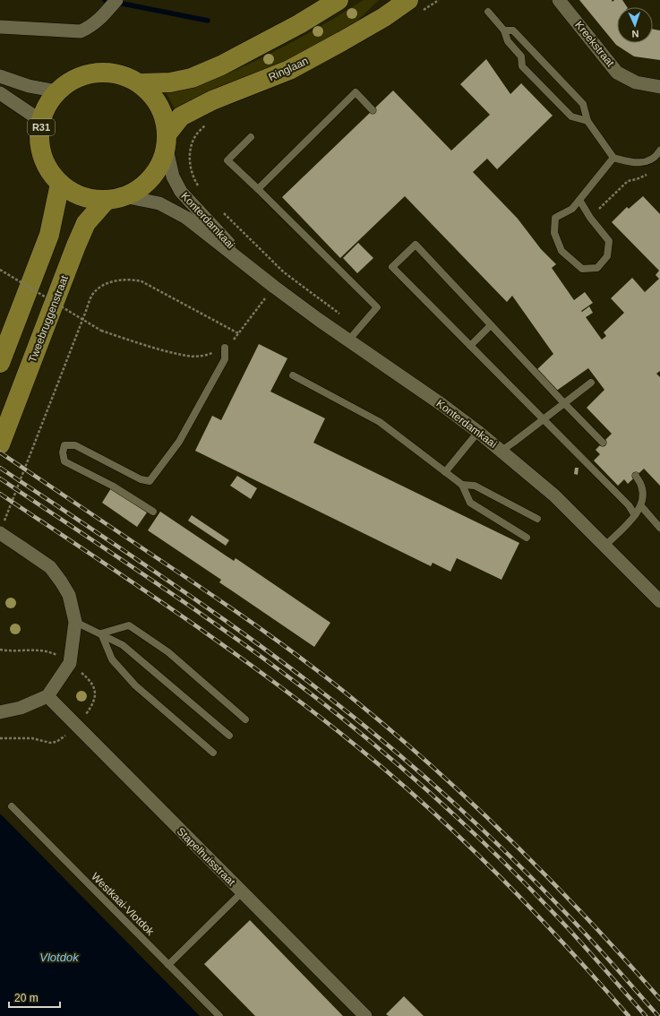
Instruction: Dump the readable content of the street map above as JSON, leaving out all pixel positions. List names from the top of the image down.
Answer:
{
  "streets": {
    "main road": ["Ringlaan", "R31", "Tweebruggenstraat"],
    "street": ["Kreekstraat", "Konterdamkaai", "Stapelhuisstraat"],
    "lane": ["Westkaai-Vlotdok"]
  },
  "crossings": [
    ["Ringlaan", "R31"],
    ["Ringlaan", "Konterdamkaai"],
    ["Ringlaan", "Tweebruggenstraat"],
    ["R31", "Konterdamkaai"],
    ["R31", "Tweebruggenstraat"],
    ["Konterdamkaai", "Tweebruggenstraat"]
  ],
  "water": ["Vlotdok"],
  "scale_bar": "20 m",
  "north": "bottom"
}
